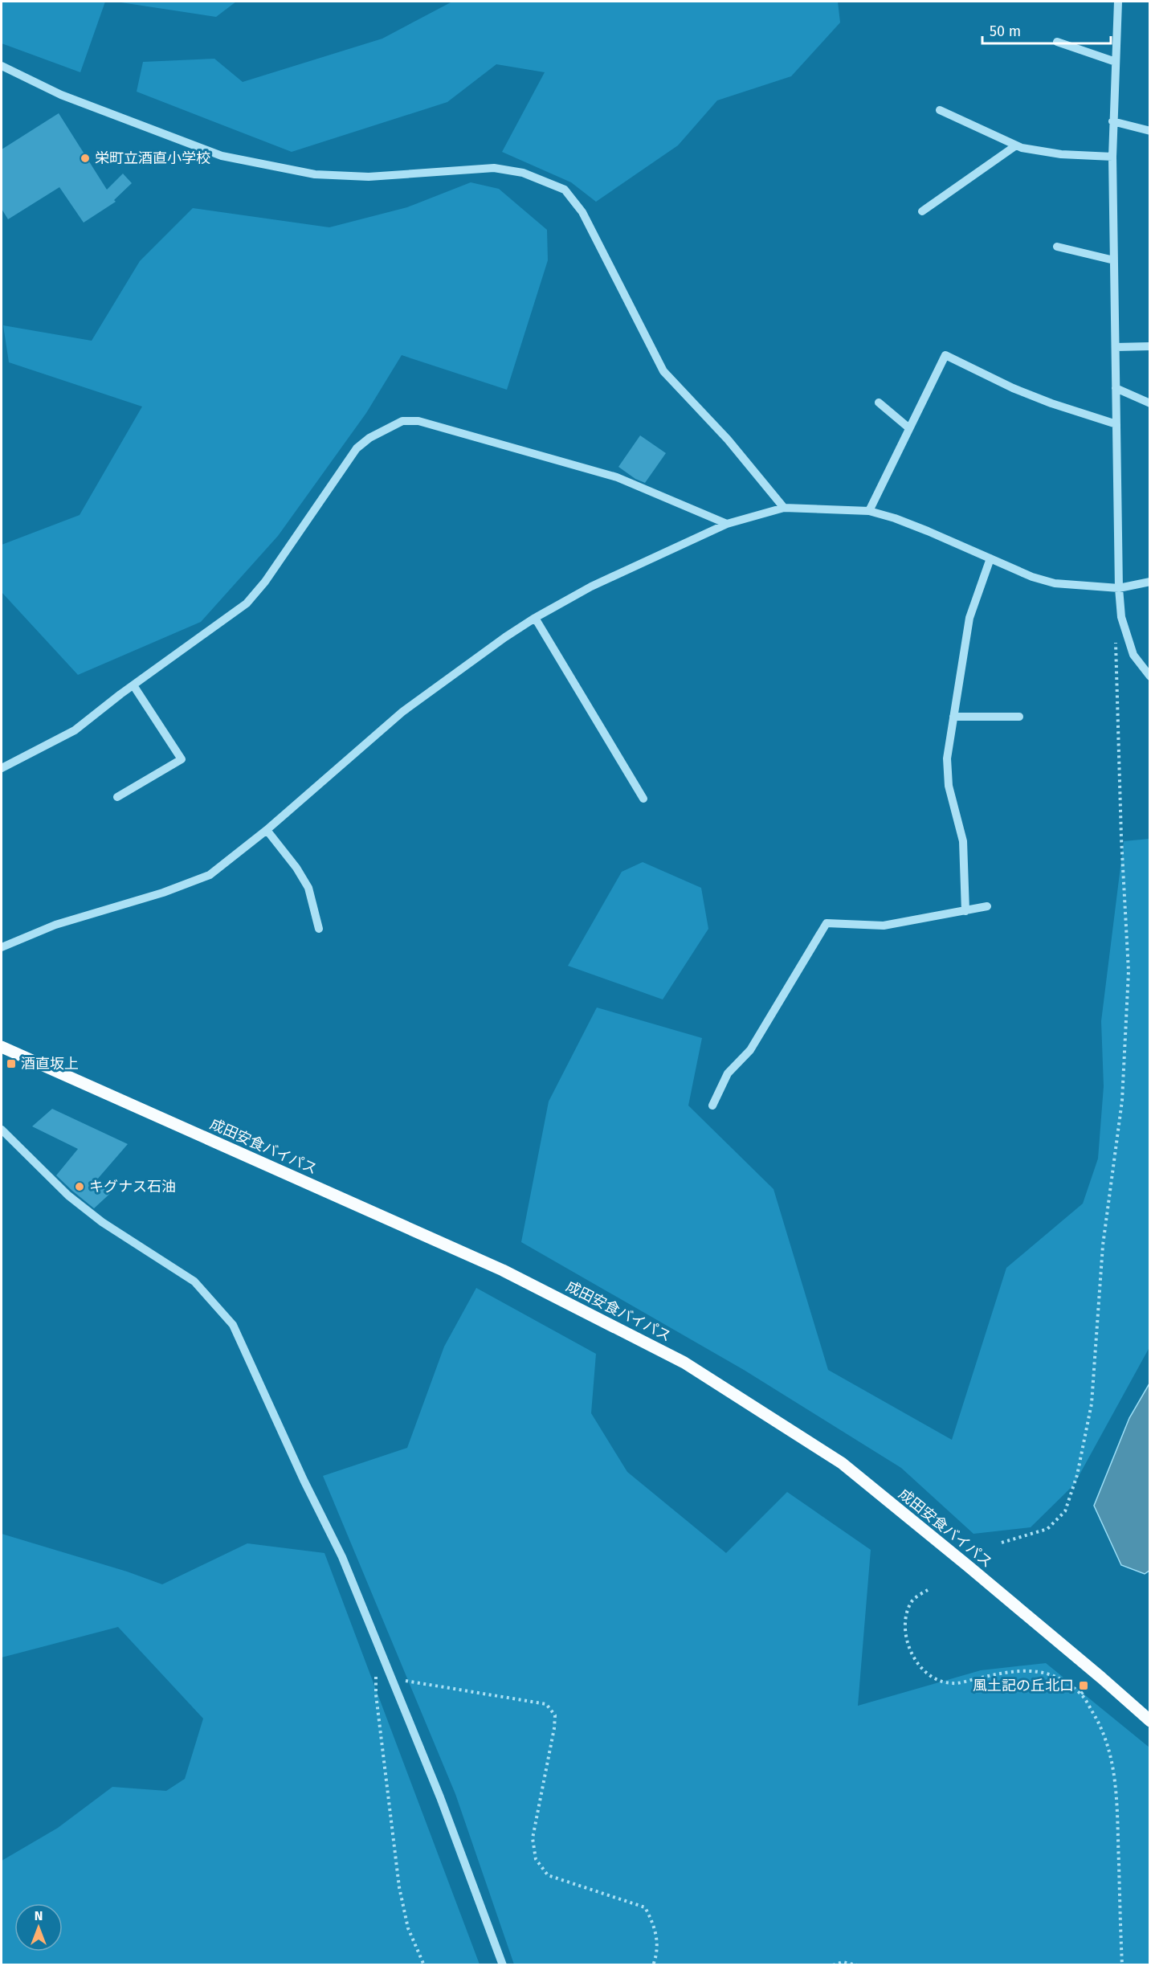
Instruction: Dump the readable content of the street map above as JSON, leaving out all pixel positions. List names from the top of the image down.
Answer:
{
  "streets": {
    "main road": ["成田安食バイパス"]
  },
  "places": {
    "other": ["栄町立酒直小学校", "キグナス石油"],
    "transit": ["酒直坂上", "風土記の丘北口"]
  },
  "scale_bar": "50 m",
  "north": "top"
}
